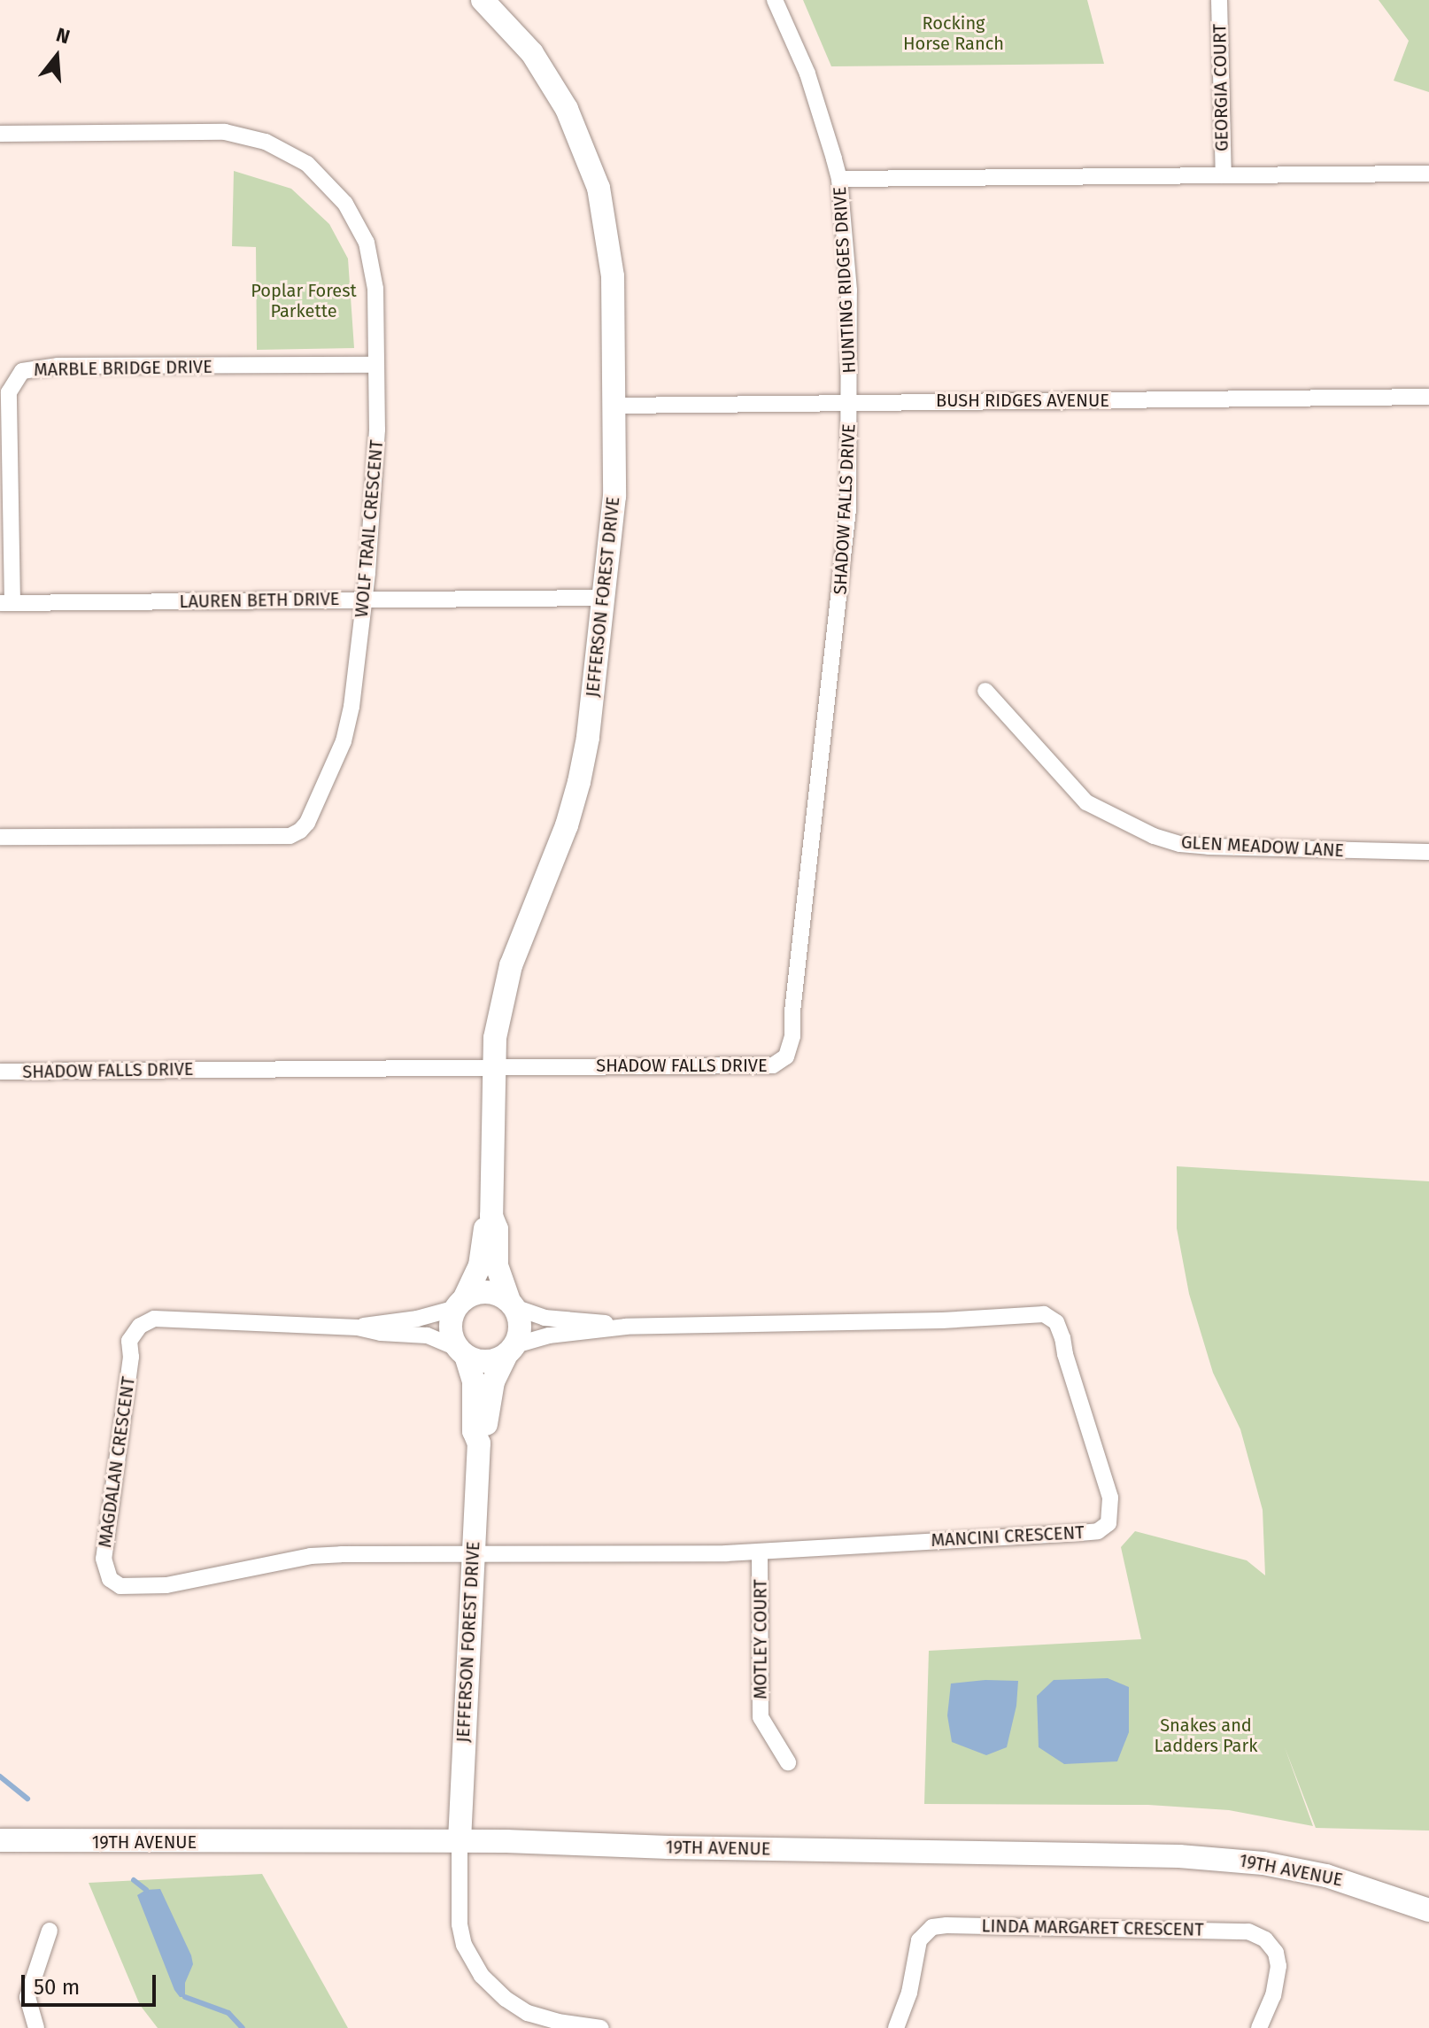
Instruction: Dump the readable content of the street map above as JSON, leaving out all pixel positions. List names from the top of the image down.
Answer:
{
  "streets": {
    "street": [
      "GEORGIA COURT",
      "HUNTING RIDGES DRIVE",
      "MARBLE BRIDGE DRIVE",
      "BUSH RIDGES AVENUE",
      "SHADOW FALLS DRIVE",
      "WOLF TRAIL CRESCENT",
      "JEFFERSON FOREST DRIVE",
      "LAUREN BETH DRIVE",
      "GLEN MEADOW LANE",
      "MAGDALAN CRESCENT",
      "MANCINI CRESCENT",
      "MOTLEY COURT",
      "19TH AVENUE",
      "LINDA MARGARET CRESCENT"
    ]
  },
  "crossings": [
    ["HUNTING RIDGES DRIVE", "BUSH RIDGES AVENUE"],
    ["HUNTING RIDGES DRIVE", "SHADOW FALLS DRIVE"],
    ["MARBLE BRIDGE DRIVE", "WOLF TRAIL CRESCENT"],
    ["MARBLE BRIDGE DRIVE", "LAUREN BETH DRIVE"],
    ["BUSH RIDGES AVENUE", "SHADOW FALLS DRIVE"],
    ["BUSH RIDGES AVENUE", "JEFFERSON FOREST DRIVE"],
    ["SHADOW FALLS DRIVE", "JEFFERSON FOREST DRIVE"],
    ["WOLF TRAIL CRESCENT", "LAUREN BETH DRIVE"],
    ["JEFFERSON FOREST DRIVE", "LAUREN BETH DRIVE"],
    ["JEFFERSON FOREST DRIVE", "MAGDALAN CRESCENT"],
    ["JEFFERSON FOREST DRIVE", "MANCINI CRESCENT"],
    ["JEFFERSON FOREST DRIVE", "19TH AVENUE"],
    ["MAGDALAN CRESCENT", "MANCINI CRESCENT"],
    ["MANCINI CRESCENT", "MOTLEY COURT"]
  ],
  "parks": ["Rocking Horse Ranch", "Poplar Forest Parkette", "Snakes and Ladders Park"],
  "scale_bar": "50 m",
  "north": "top"
}
